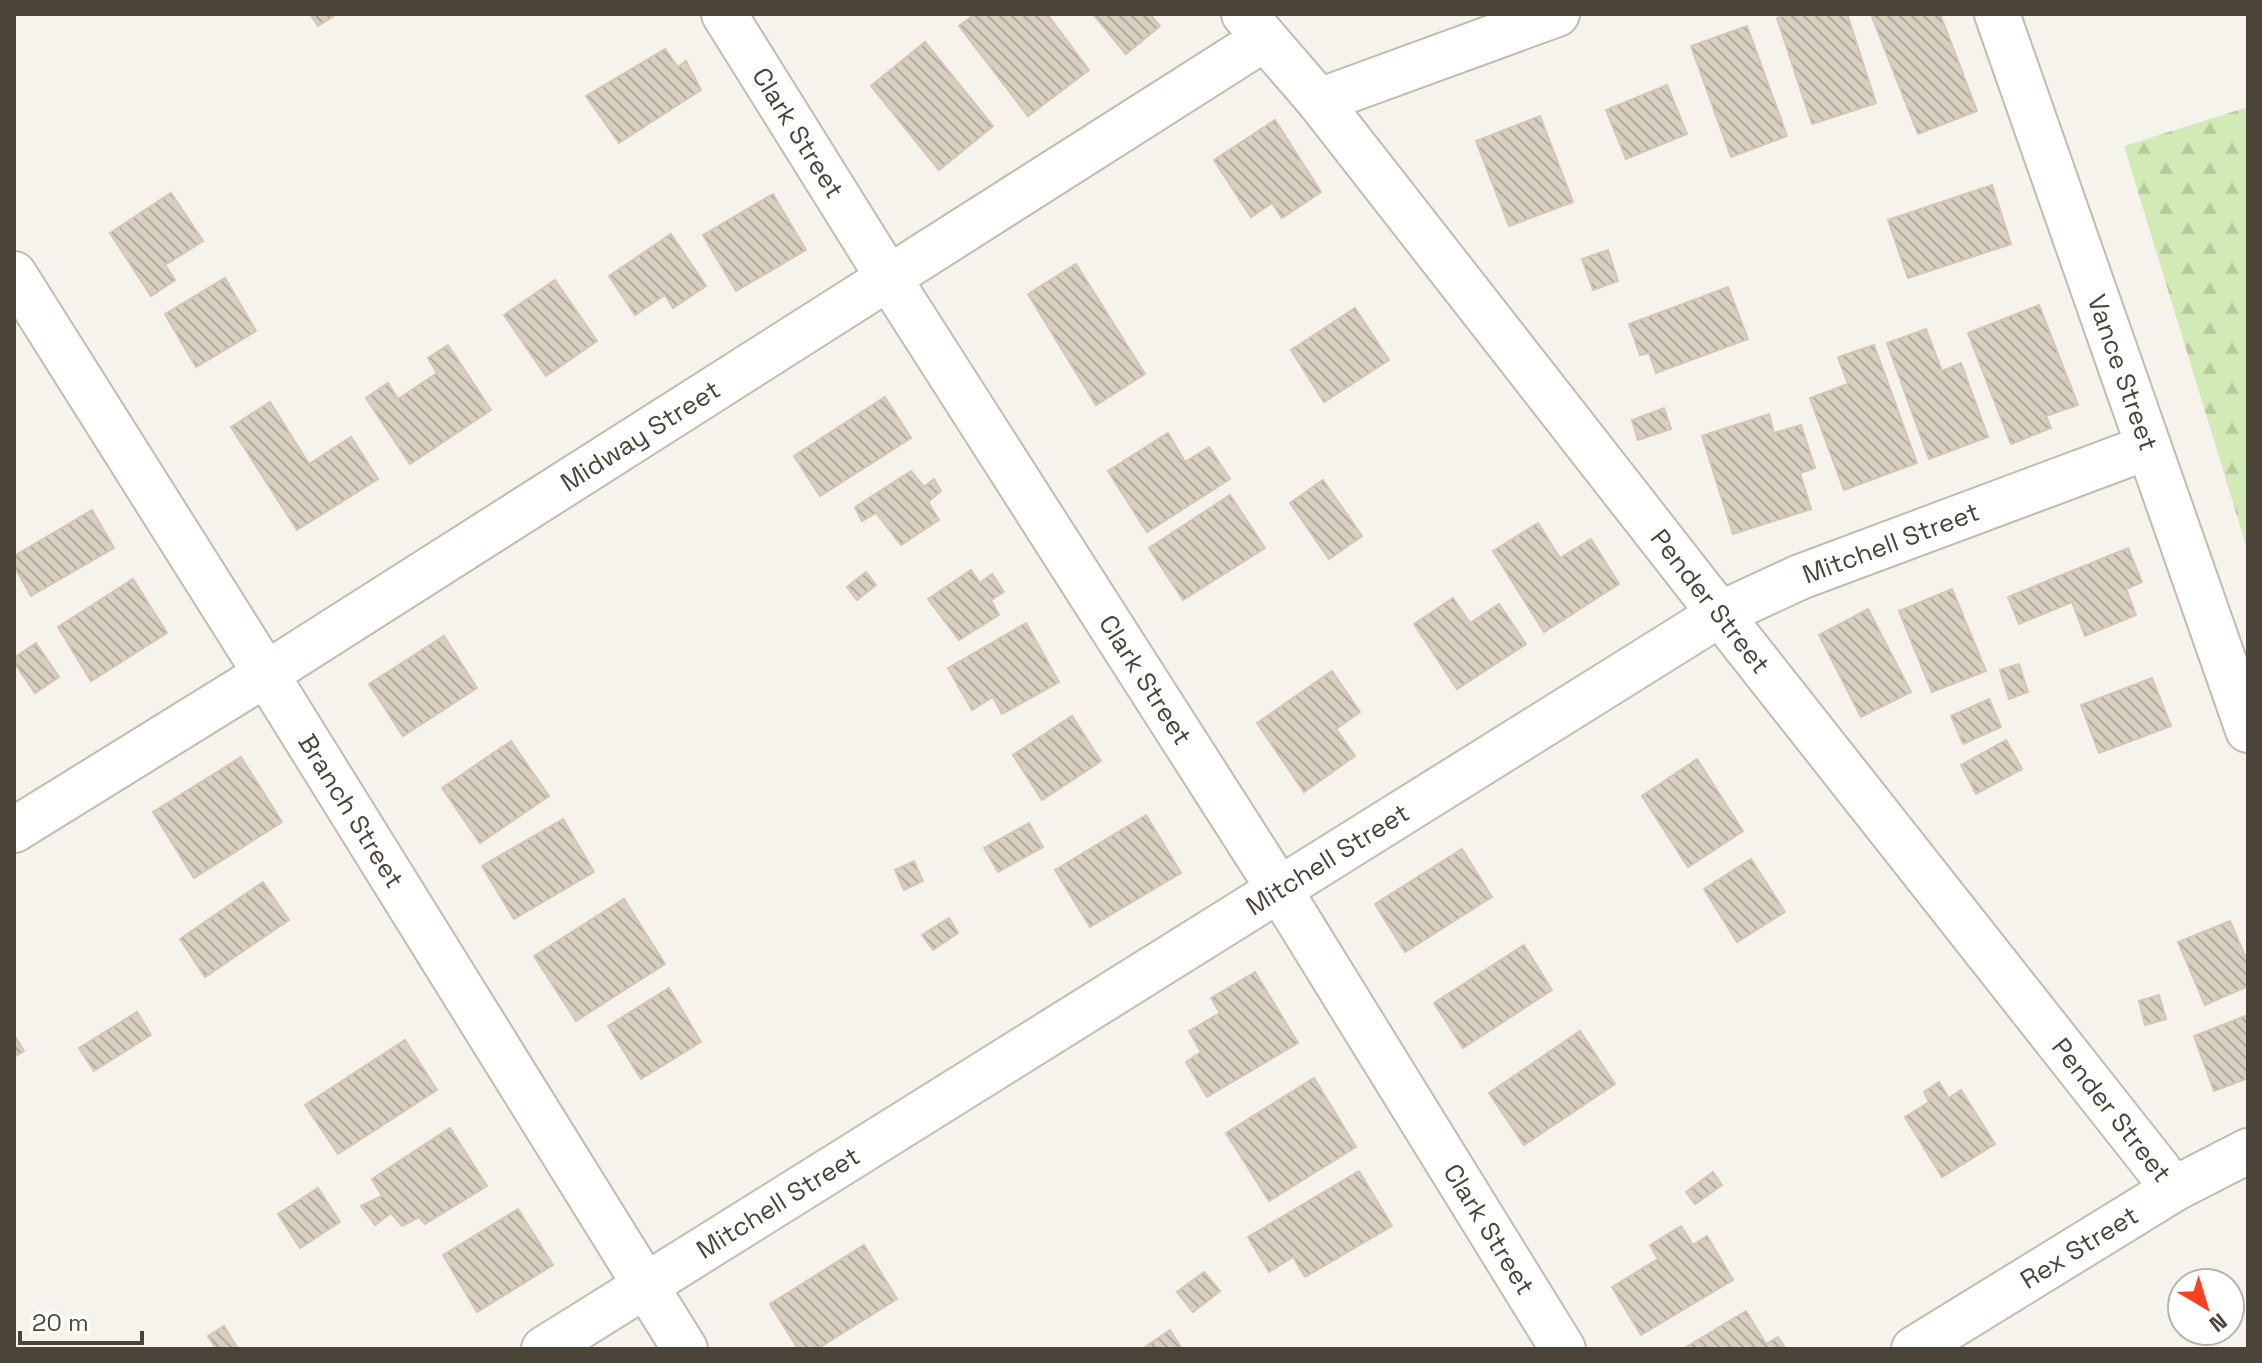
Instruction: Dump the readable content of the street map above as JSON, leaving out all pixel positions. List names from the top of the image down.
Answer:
{
  "streets": {
    "street": [
      "Clark Street",
      "Vance Street",
      "Midway Street",
      "Mitchell Street",
      "Pender Street",
      "Branch Street",
      "Rex Street"
    ]
  },
  "crossings": [
    ["Clark Street", "Midway Street"],
    ["Clark Street", "Mitchell Street"],
    ["Vance Street", "Mitchell Street"],
    ["Midway Street", "Pender Street"],
    ["Midway Street", "Branch Street"],
    ["Mitchell Street", "Pender Street"],
    ["Mitchell Street", "Branch Street"],
    ["Pender Street", "Rex Street"]
  ],
  "scale_bar": "20 m",
  "north": "bottom right"
}
